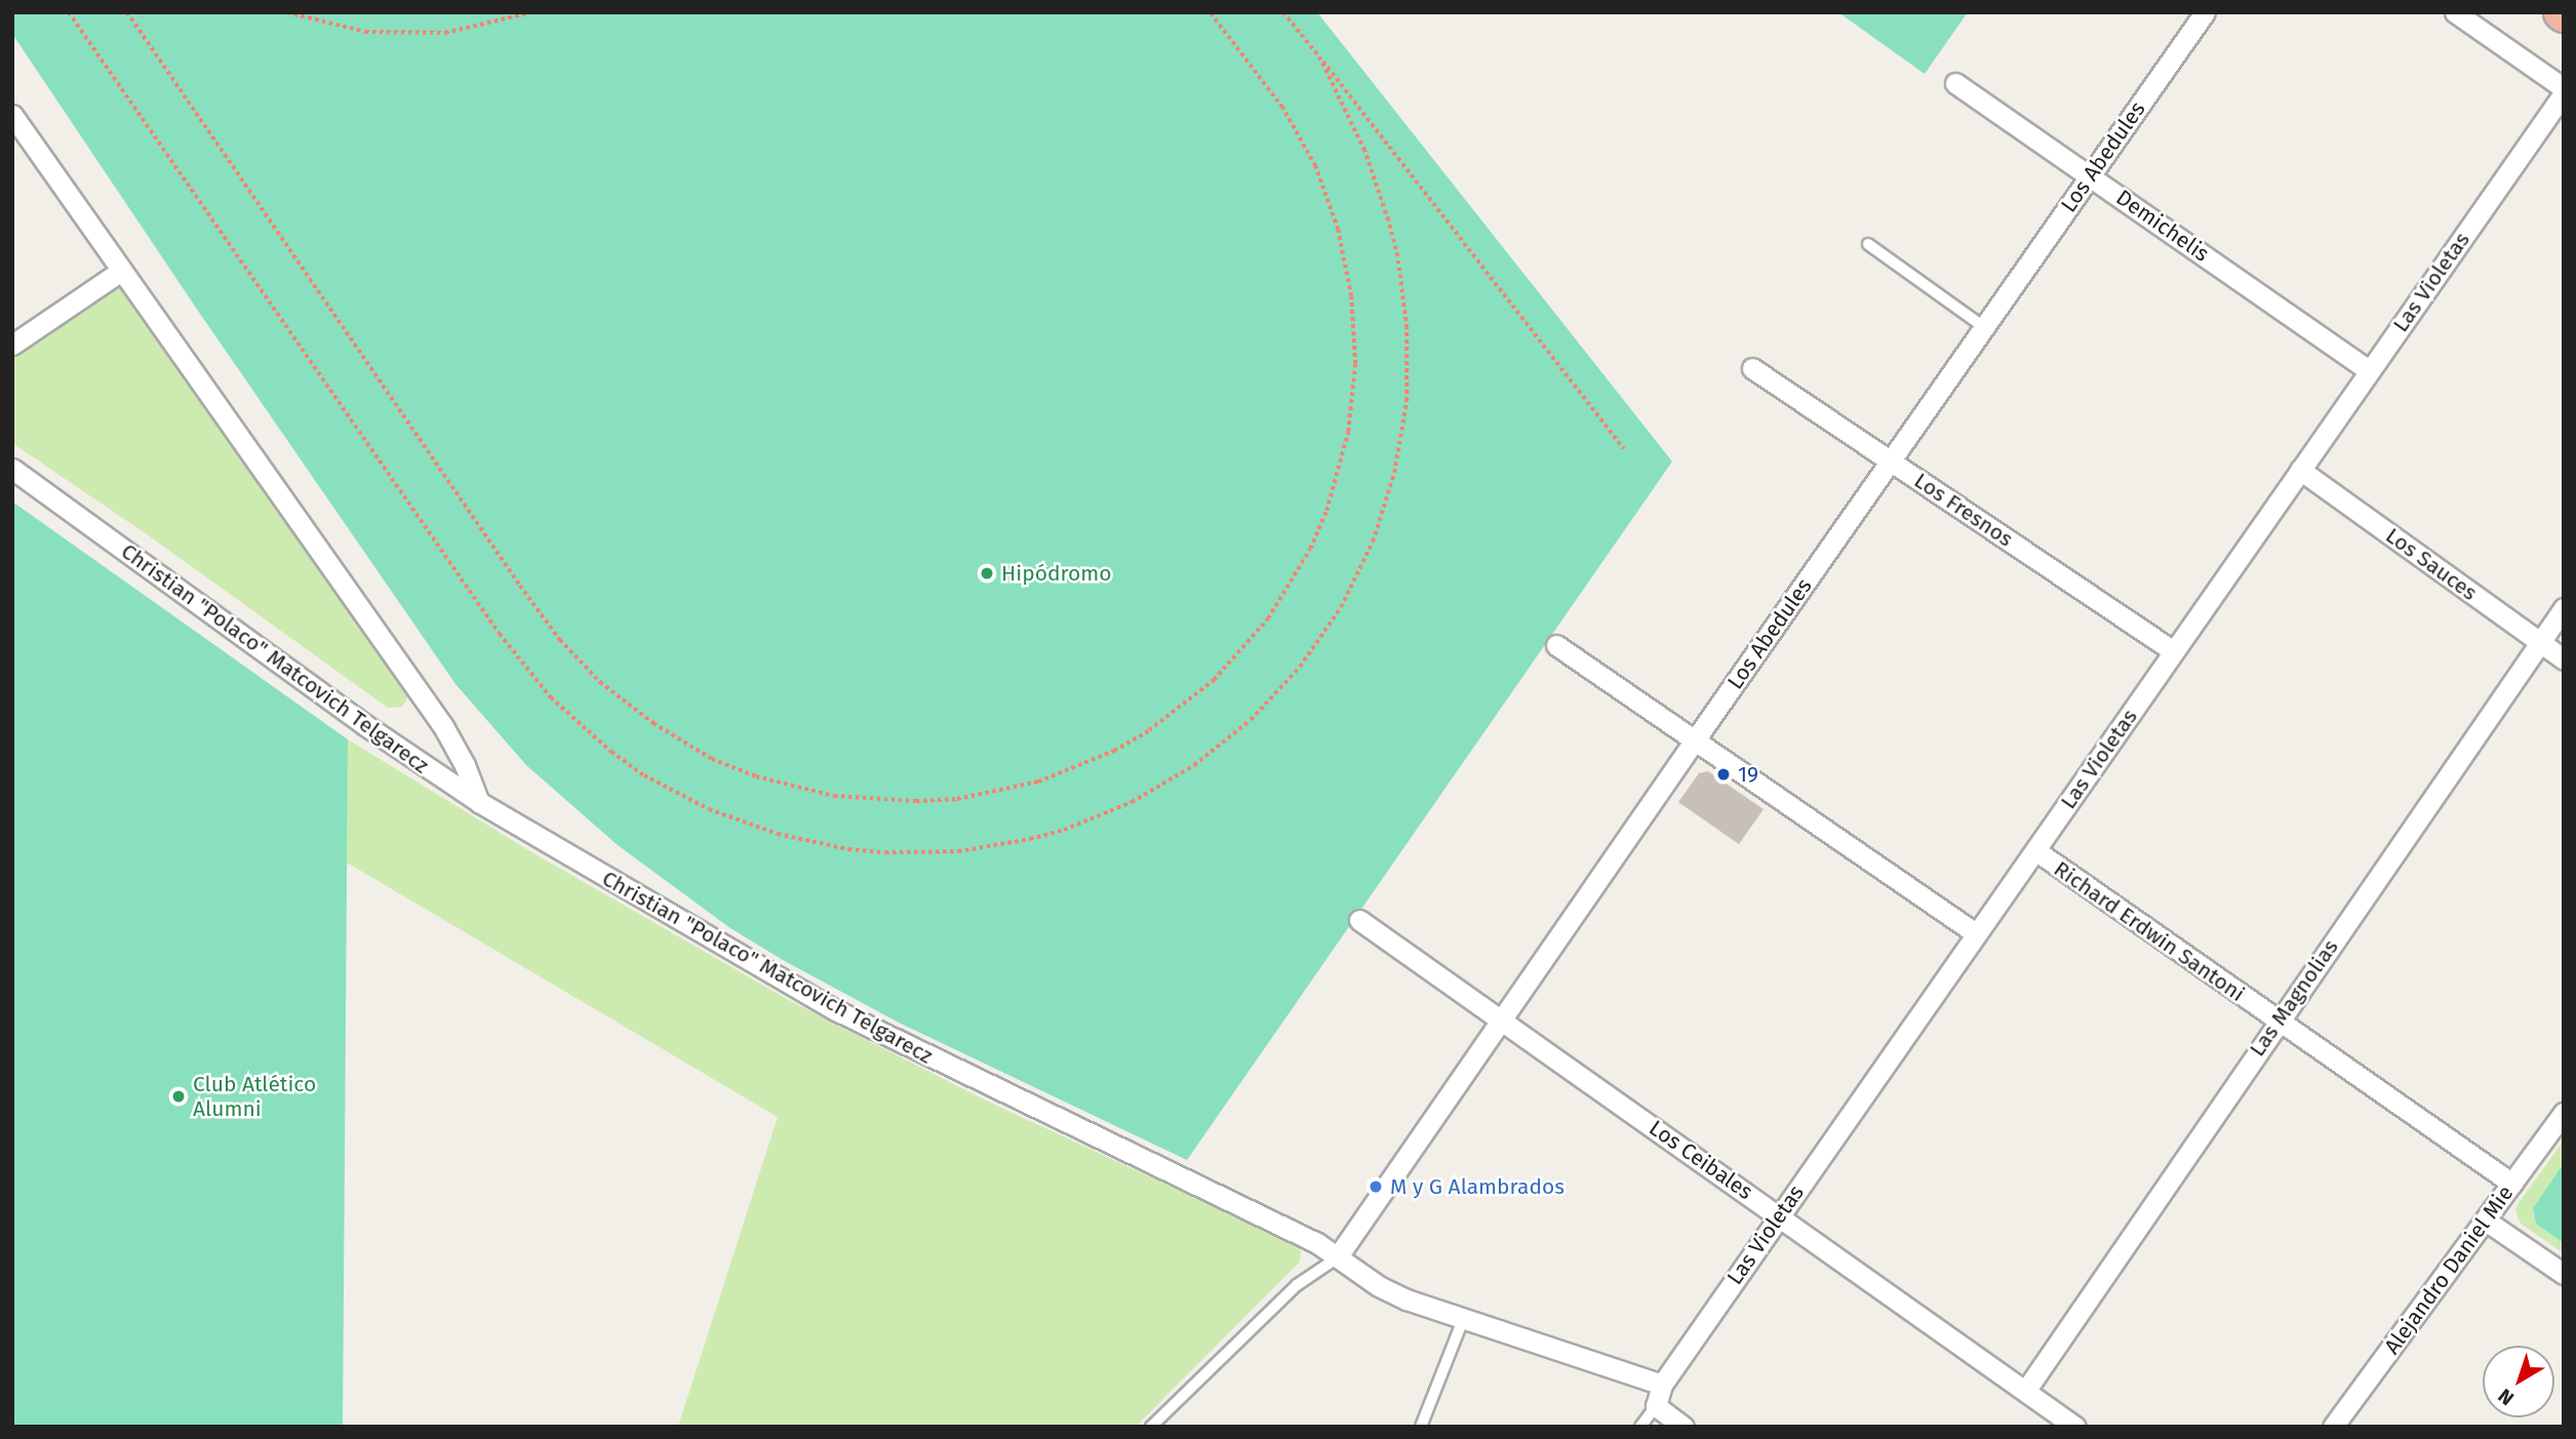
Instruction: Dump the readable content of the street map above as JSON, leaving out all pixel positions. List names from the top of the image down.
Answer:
{
  "streets": {
    "street": [
      "Los Abedules",
      "Demichelis",
      "Las Violetas",
      "Los Fresnos",
      "Los Sauces",
      "Christian \"Polaco\" Matcovich Telgarecz",
      "Richard Erdwin Santoni",
      "Las Magnolias",
      "Los Ceibales",
      "Alejandro Daniel Mie"
    ]
  },
  "crossings": [
    ["Los Abedules", "Demichelis"],
    ["Los Abedules", "Los Fresnos"],
    ["Los Abedules", "Christian \"Polaco\" Matcovich Telgarecz"],
    ["Los Abedules", "Los Ceibales"],
    ["Demichelis", "Las Violetas"],
    ["Las Violetas", "Los Fresnos"],
    ["Las Violetas", "Los Sauces"],
    ["Las Violetas", "Christian \"Polaco\" Matcovich Telgarecz"],
    ["Las Violetas", "Richard Erdwin Santoni"],
    ["Las Violetas", "Los Ceibales"],
    ["Los Sauces", "Las Magnolias"],
    ["Richard Erdwin Santoni", "Las Magnolias"],
    ["Richard Erdwin Santoni", "Alejandro Daniel Mie"],
    ["Las Magnolias", "Los Ceibales"]
  ],
  "places": [
    "Hipódromo",
    "19",
    "Club Atlético Alumni",
    "M y G Alambrados"
  ],
  "north": "bottom left"
}
